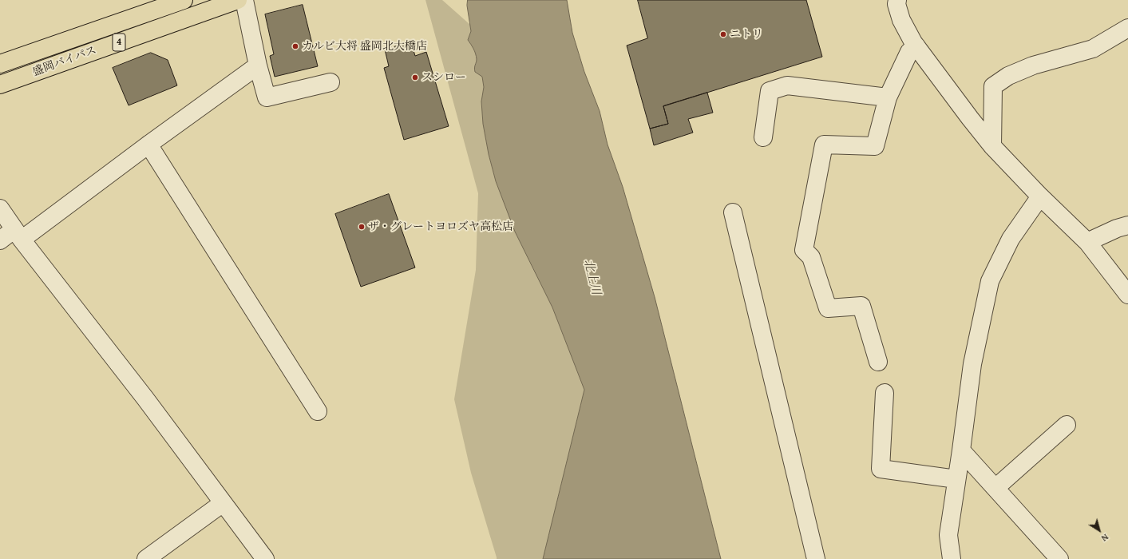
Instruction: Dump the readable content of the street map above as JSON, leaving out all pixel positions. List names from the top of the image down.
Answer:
{
  "streets": {
    "highway": ["4", "盛岡バイパス"]
  },
  "water": ["北上川"],
  "places": [
    "ニトリ",
    "カルビ大将 盛岡北大橋店",
    "スシロー",
    "ザ・グレートヨロズヤ高松店"
  ],
  "north": "bottom right"
}
